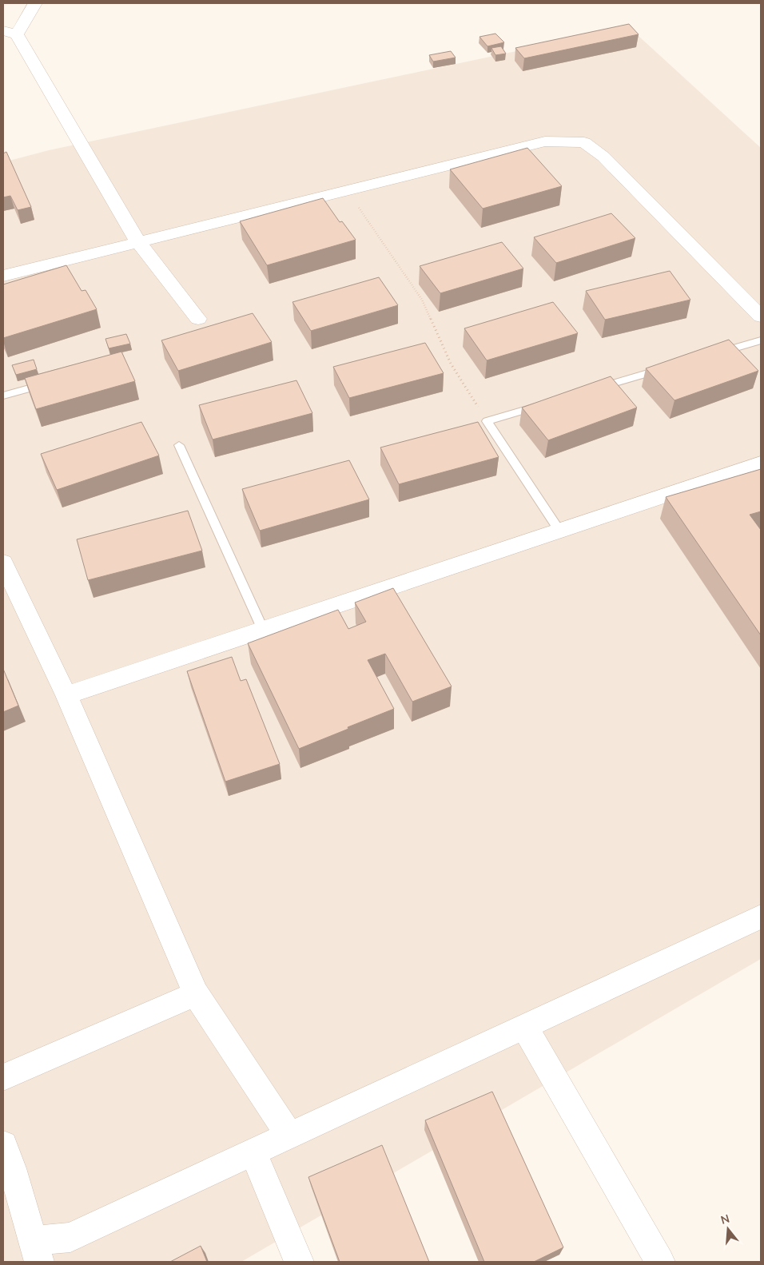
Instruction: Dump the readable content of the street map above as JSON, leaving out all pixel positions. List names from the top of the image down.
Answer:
{
  "north": "top"
}
